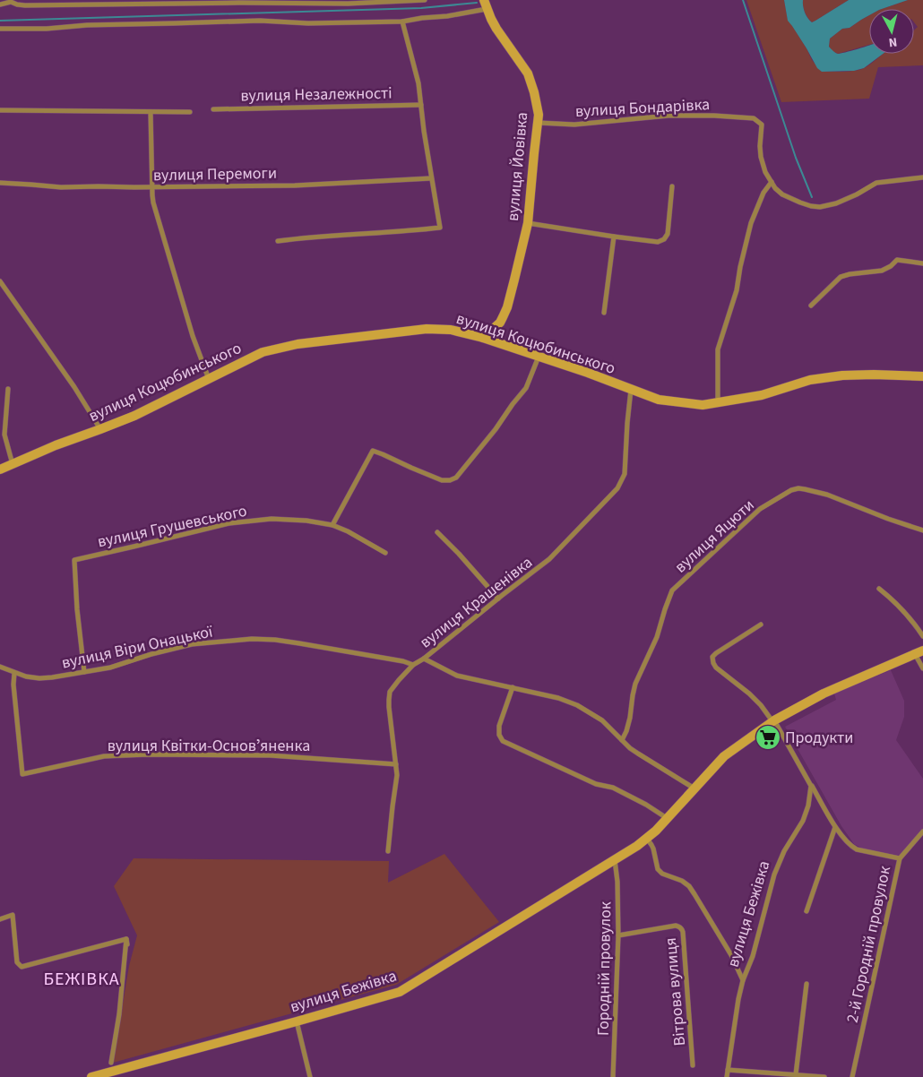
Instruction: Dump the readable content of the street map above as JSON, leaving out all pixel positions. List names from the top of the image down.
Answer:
{
  "streets": {
    "street": [
      "вулиця Незалежності",
      "вулиця Бондарівка",
      "вулиця Йовівка",
      "вулиця Перемоги",
      "вулиця Коцюбинського",
      "вулиця Грушевського",
      "вулиця Яцюти",
      "вулиця Крашенівка",
      "вулиця Віри Онацької",
      "вулиця Квітки-Основʼяненка",
      "вулиця Бежівка",
      "2-й Городній провулок",
      "Городній провулок",
      "Вітрова вулиця"
    ]
  },
  "crossings": [
    ["вулиця Бондарівка", "вулиця Йовівка"],
    ["вулиця Йовівка", "вулиця Коцюбинського"],
    ["вулиця Коцюбинського", "вулиця Крашенівка"],
    ["вулиця Грушевського", "вулиця Віри Онацької"],
    ["вулиця Крашенівка", "вулиця Віри Онацької"],
    ["вулиця Крашенівка", "вулиця Квітки-Основʼяненка"],
    ["вулиця Віри Онацької", "вулиця Квітки-Основʼяненка"],
    ["вулиця Бежівка", "2-й Городній провулок"],
    ["вулиця Бежівка", "Городній провулок"],
    ["Городній провулок", "Вітрова вулиця"]
  ],
  "districts": ["БЕЖІВКА"],
  "places": {
    "supermarket": ["Продукти"]
  },
  "north": "bottom"
}
